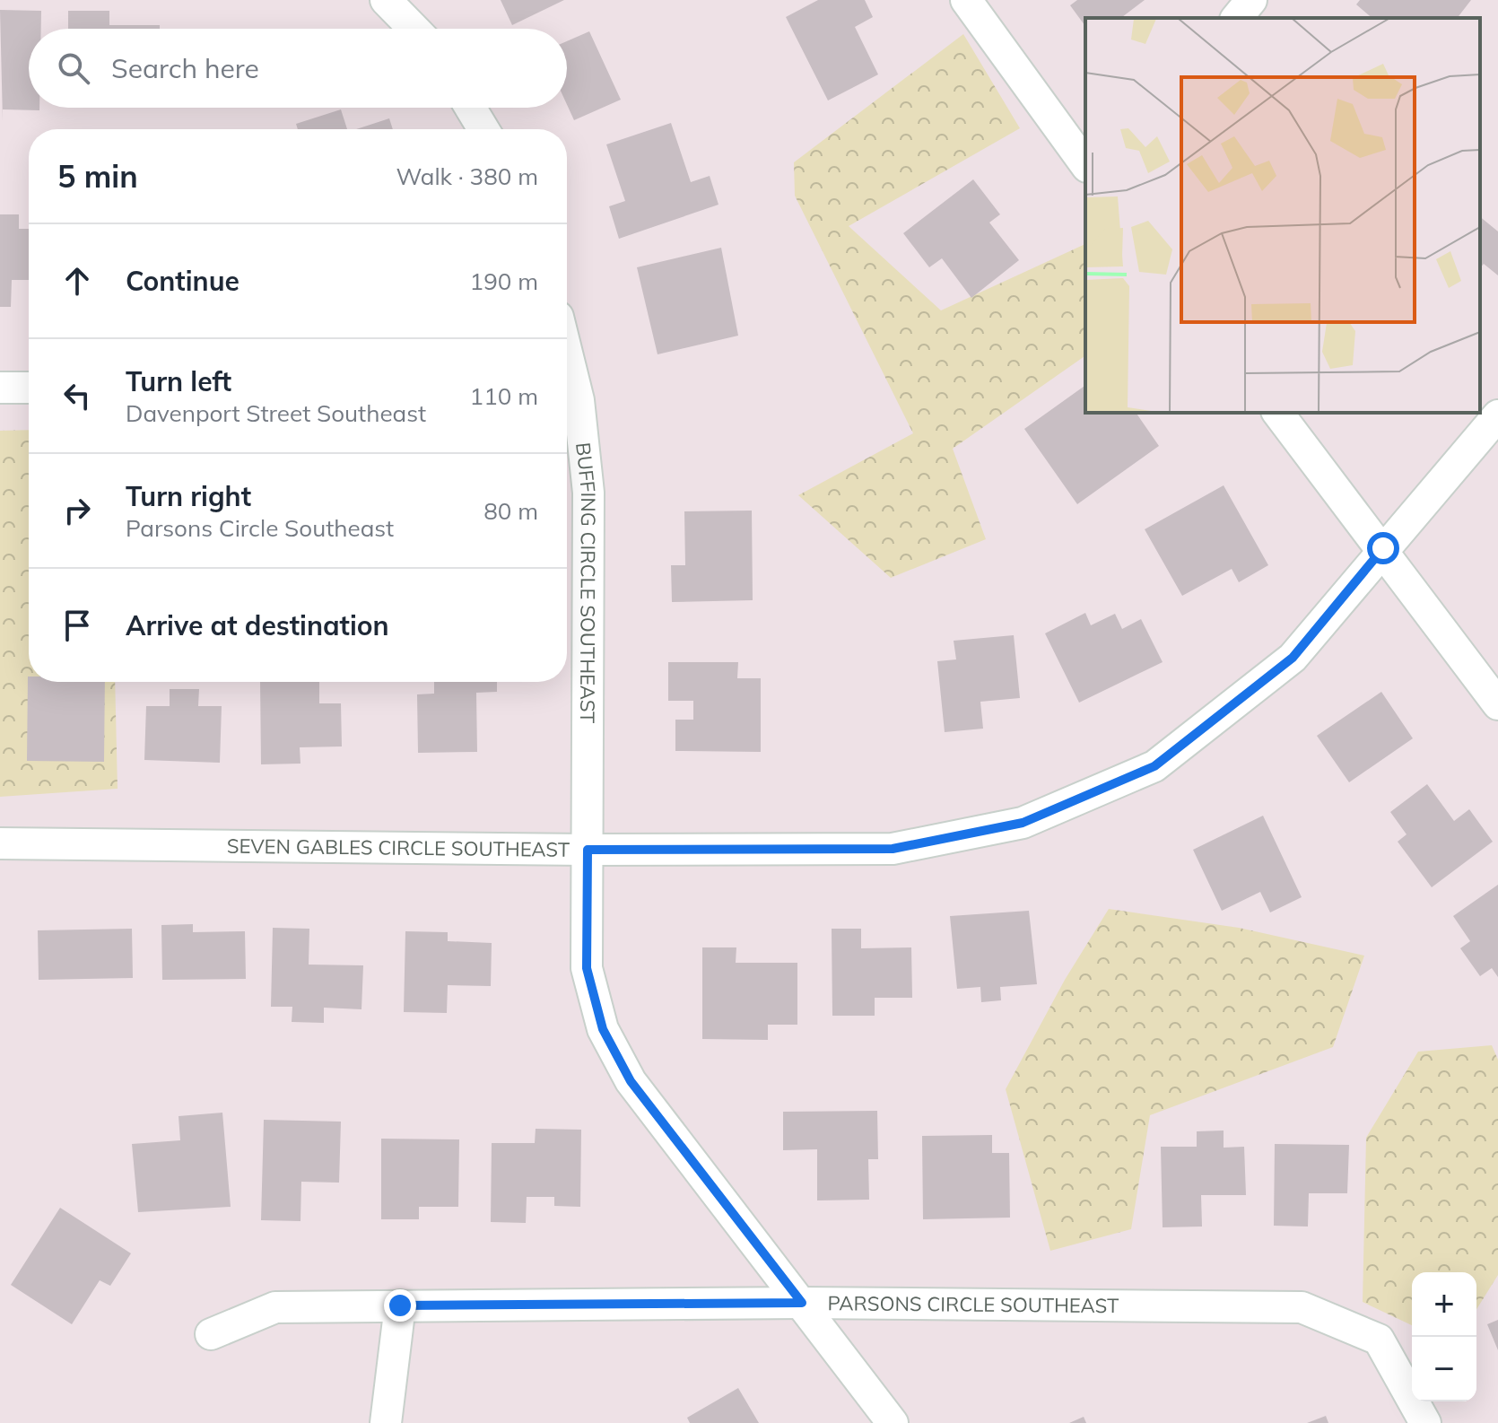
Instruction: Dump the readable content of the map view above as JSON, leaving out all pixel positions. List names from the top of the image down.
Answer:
{
  "streets": {
    "street": ["BUFFING CIRCLE SOUTHEAST", "SEVEN GABLES CIRCLE SOUTHEAST", "PARSONS CIRCLE SOUTHEAST"]
  },
  "crossings": [
    ["BUFFING CIRCLE SOUTHEAST", "SEVEN GABLES CIRCLE SOUTHEAST"],
    ["BUFFING CIRCLE SOUTHEAST", "PARSONS CIRCLE SOUTHEAST"]
  ],
  "page": {
    "search": "Search here",
    "heading": ["5 min", "Walk · 380 m"],
    "list": [
      ["Continue", "190 m"],
      ["Turn left", "Davenport Street Southeast", "110 m"],
      ["Turn right", "Parsons Circle Southeast", "80 m"],
      "Arrive at destination"
    ],
    "map_buttons": ["+", "−"]
  }
}
